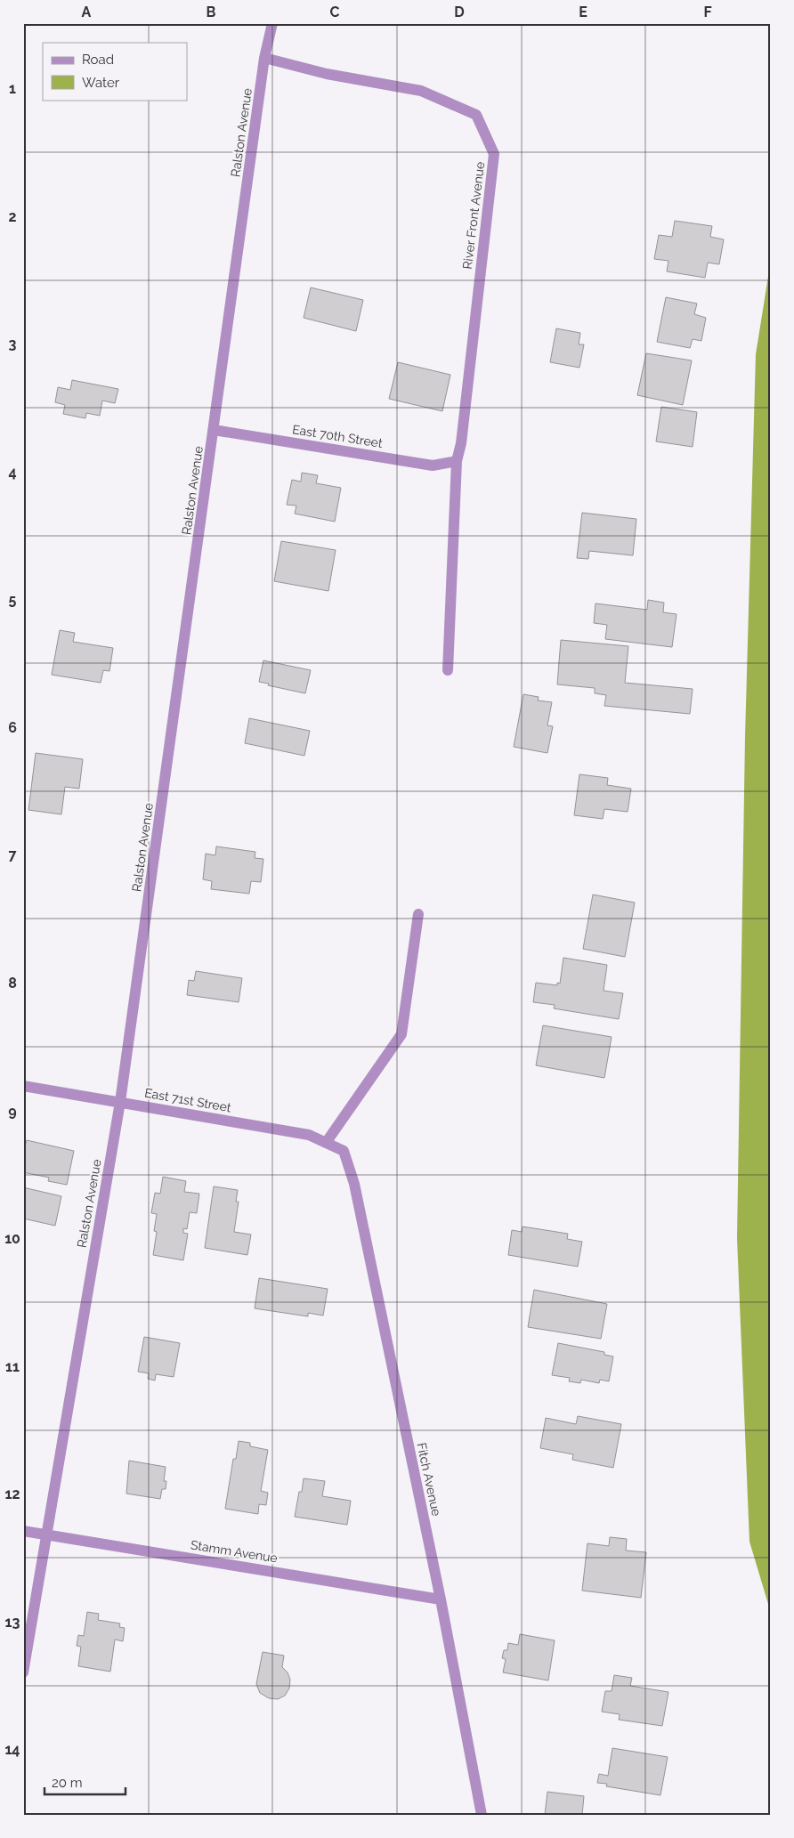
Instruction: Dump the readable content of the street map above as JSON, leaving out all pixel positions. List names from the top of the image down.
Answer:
{
  "streets": {
    "street": [
      "Ralston Avenue",
      "River Front Avenue",
      "East 70th Street",
      "East 71st Street",
      "Fitch Avenue",
      "Stamm Avenue"
    ]
  },
  "crossings": [
    ["Ralston Avenue", "River Front Avenue"],
    ["Ralston Avenue", "East 70th Street"],
    ["Ralston Avenue", "East 71st Street"],
    ["Ralston Avenue", "Stamm Avenue"],
    ["River Front Avenue", "East 70th Street"],
    ["East 71st Street", "Fitch Avenue"],
    ["Fitch Avenue", "Stamm Avenue"]
  ],
  "legend": ["Road", "Water"],
  "scale_bar": "20 m",
  "grid": {
    "columns": [
      "A",
      "B",
      "C",
      "D",
      "E",
      "F"
    ],
    "rows": [
      "1",
      "2",
      "3",
      "4",
      "5",
      "6",
      "7",
      "8",
      "9",
      "10",
      "11",
      "12",
      "13",
      "14"
    ]
  }
}
